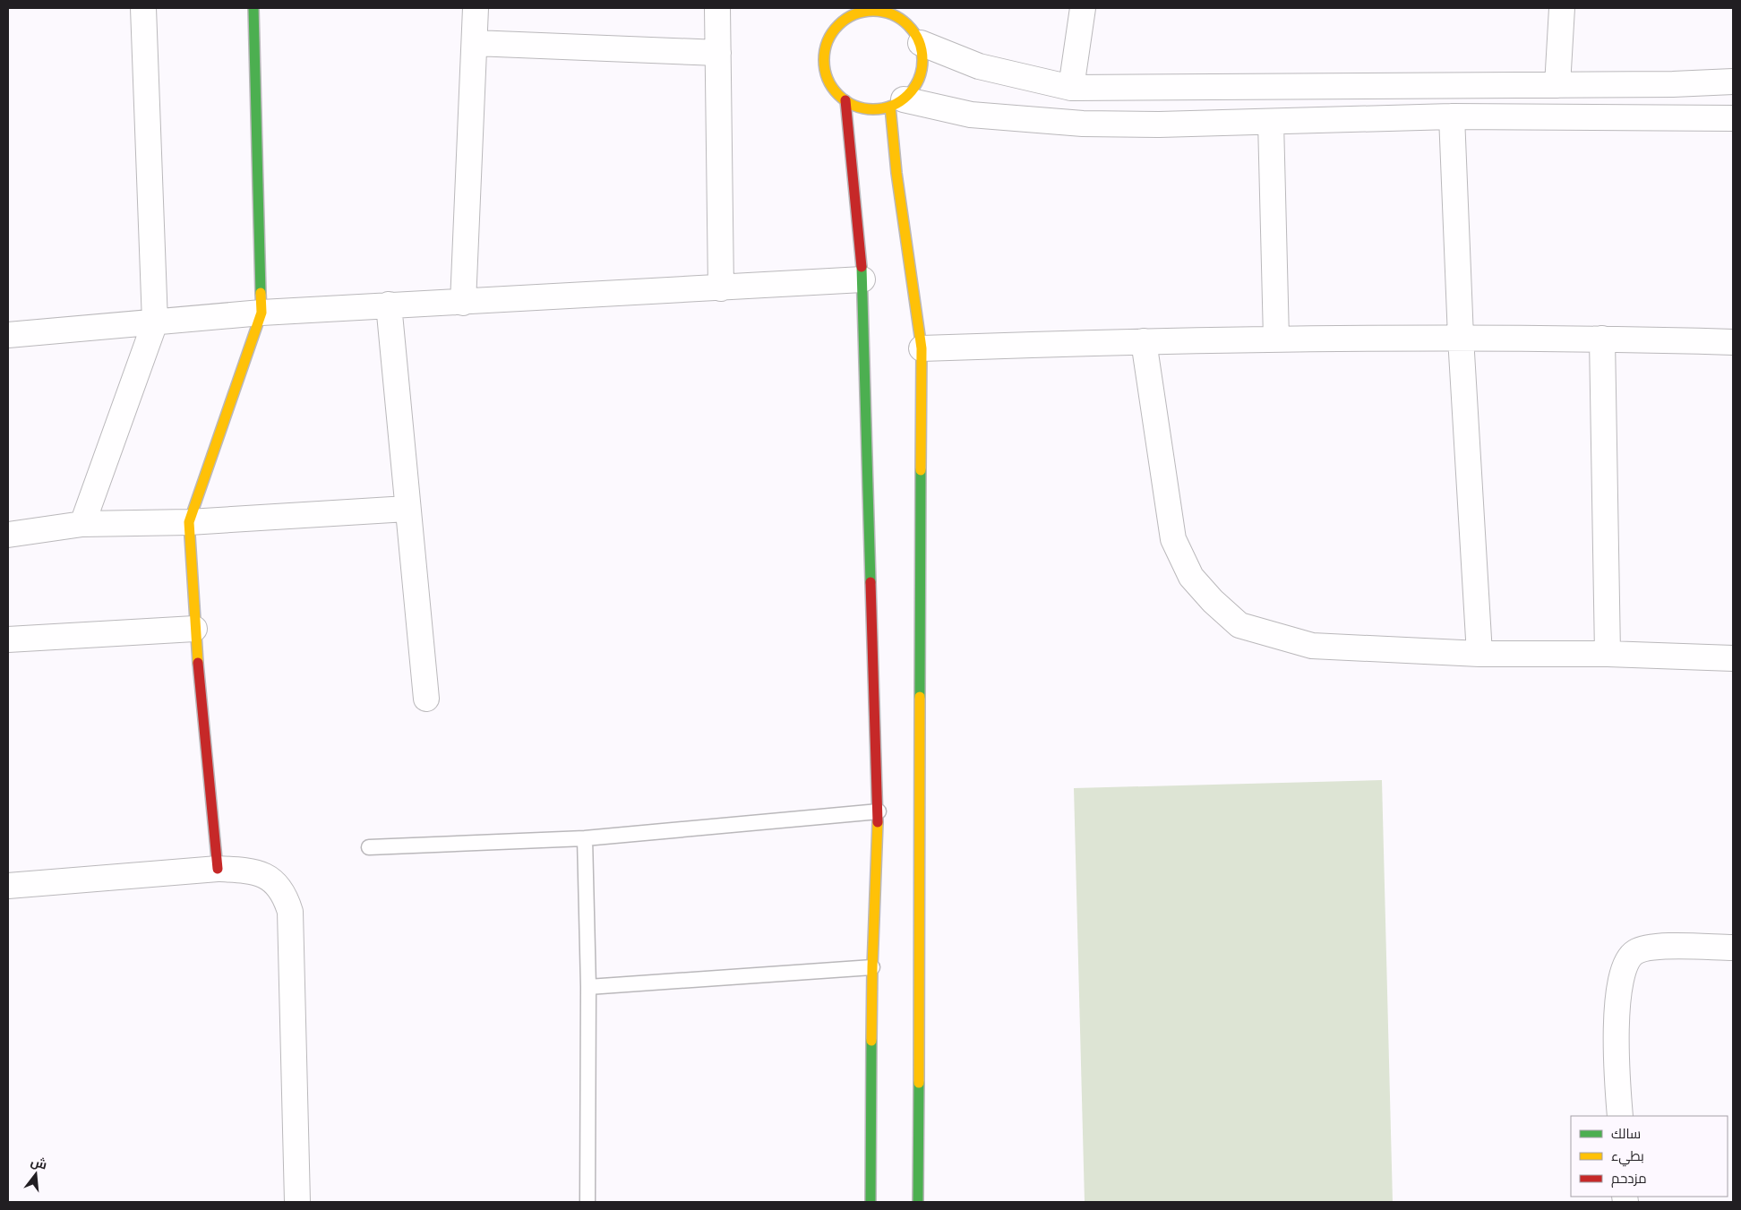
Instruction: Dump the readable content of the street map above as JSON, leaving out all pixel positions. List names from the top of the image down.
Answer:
{
  "legend": ["سالك", "بطيء", "مزدحم"],
  "north": "top"
}
